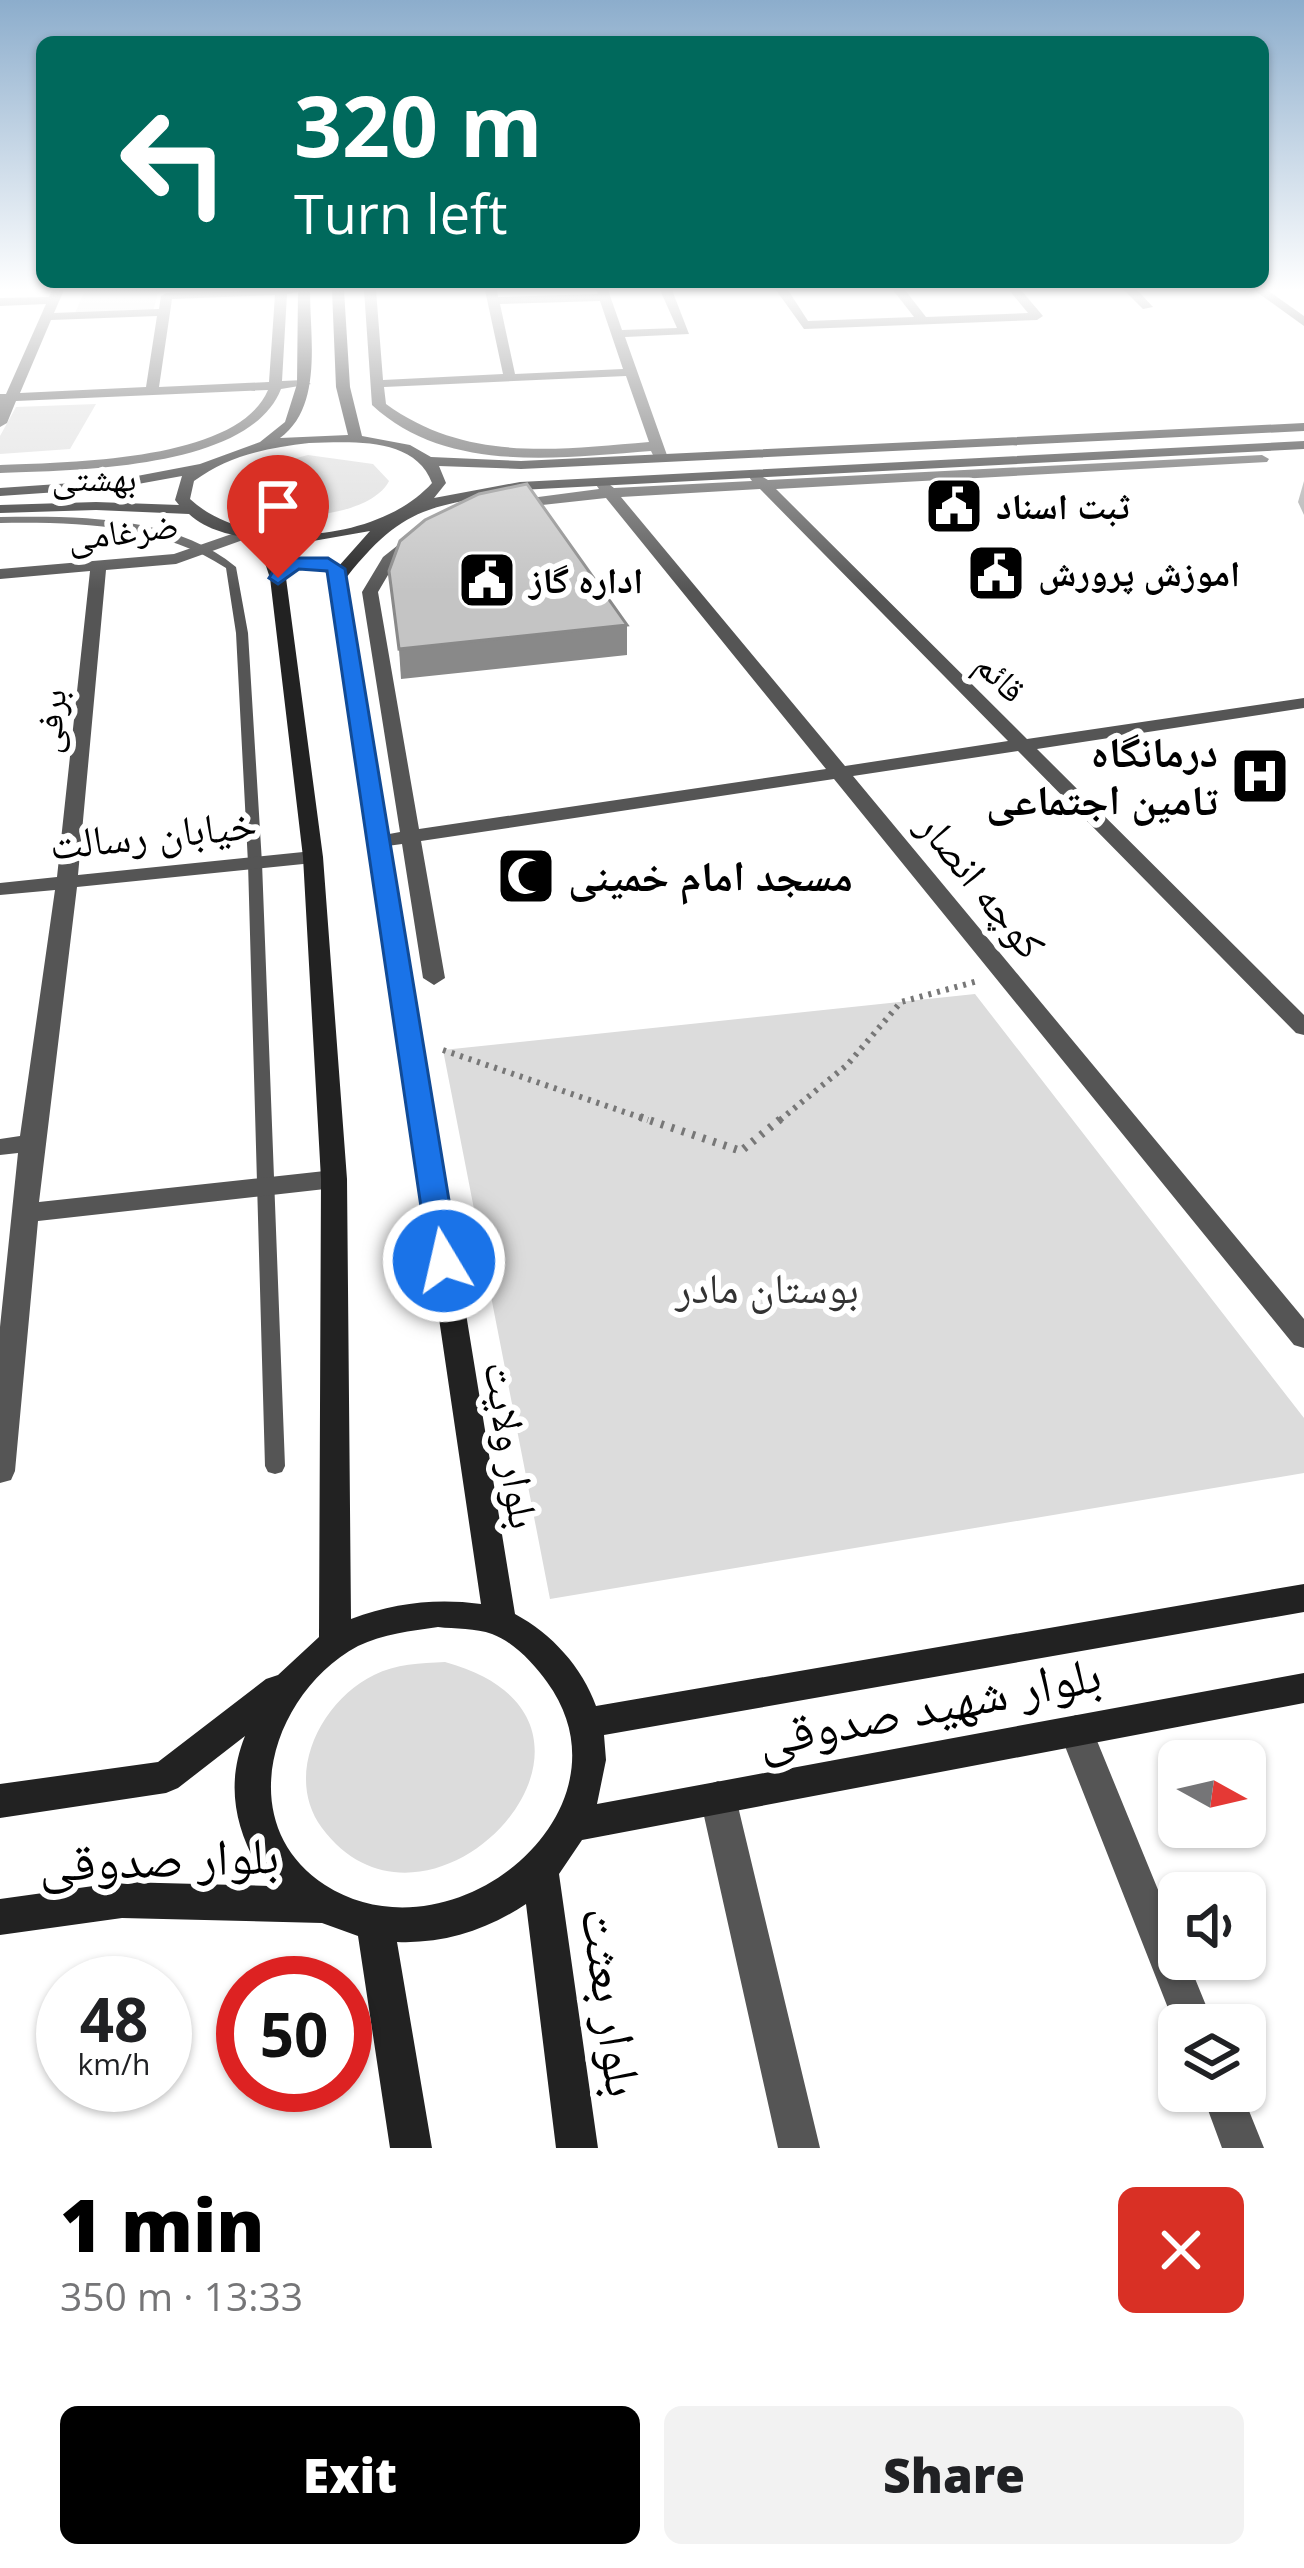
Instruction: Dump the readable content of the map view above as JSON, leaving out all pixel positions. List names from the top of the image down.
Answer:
{
  "streets": {
    "main road": [
      "بهشتی",
      "بلوار ولایت",
      "بلوار شهید صدوقی",
      "بلوار صدوقی",
      "بلوار بعثت"
    ],
    "street": [
      "ضرغامی",
      "قائم",
      "برفی",
      "خیابان رسالت",
      "کوچه انصار"
    ]
  },
  "crossings": [
    ["بهشتی", "ضرغامی"],
    ["ضرغامی", "برفی"],
    ["برفی", "خیابان رسالت"],
    ["بلوار ولایت", "بلوار شهید صدوقی"],
    ["بلوار ولایت", "بلوار صدوقی"],
    ["بلوار ولایت", "بلوار بعثت"],
    ["بلوار شهید صدوقی", "بلوار صدوقی"],
    ["بلوار شهید صدوقی", "بلوار بعثت"],
    ["بلوار صدوقی", "بلوار بعثت"]
  ],
  "parks": ["بوستان مادر"],
  "places": {
    "public building": ["ثبت اسناد", "اموزش پرورش", "اداره گاز"],
    "hospital": ["درمانگاه تامین اجتماعی"],
    "mosque": ["مسجد امام خمینی"]
  },
  "north": "right",
  "page": {
    "turn": ["320 m", "Turn left"],
    "speed": "48 km/h",
    "limit": "50",
    "heading": ["1 min", "350 m · 13:33"],
    "buttons": ["Exit", "Share"]
  }
}
